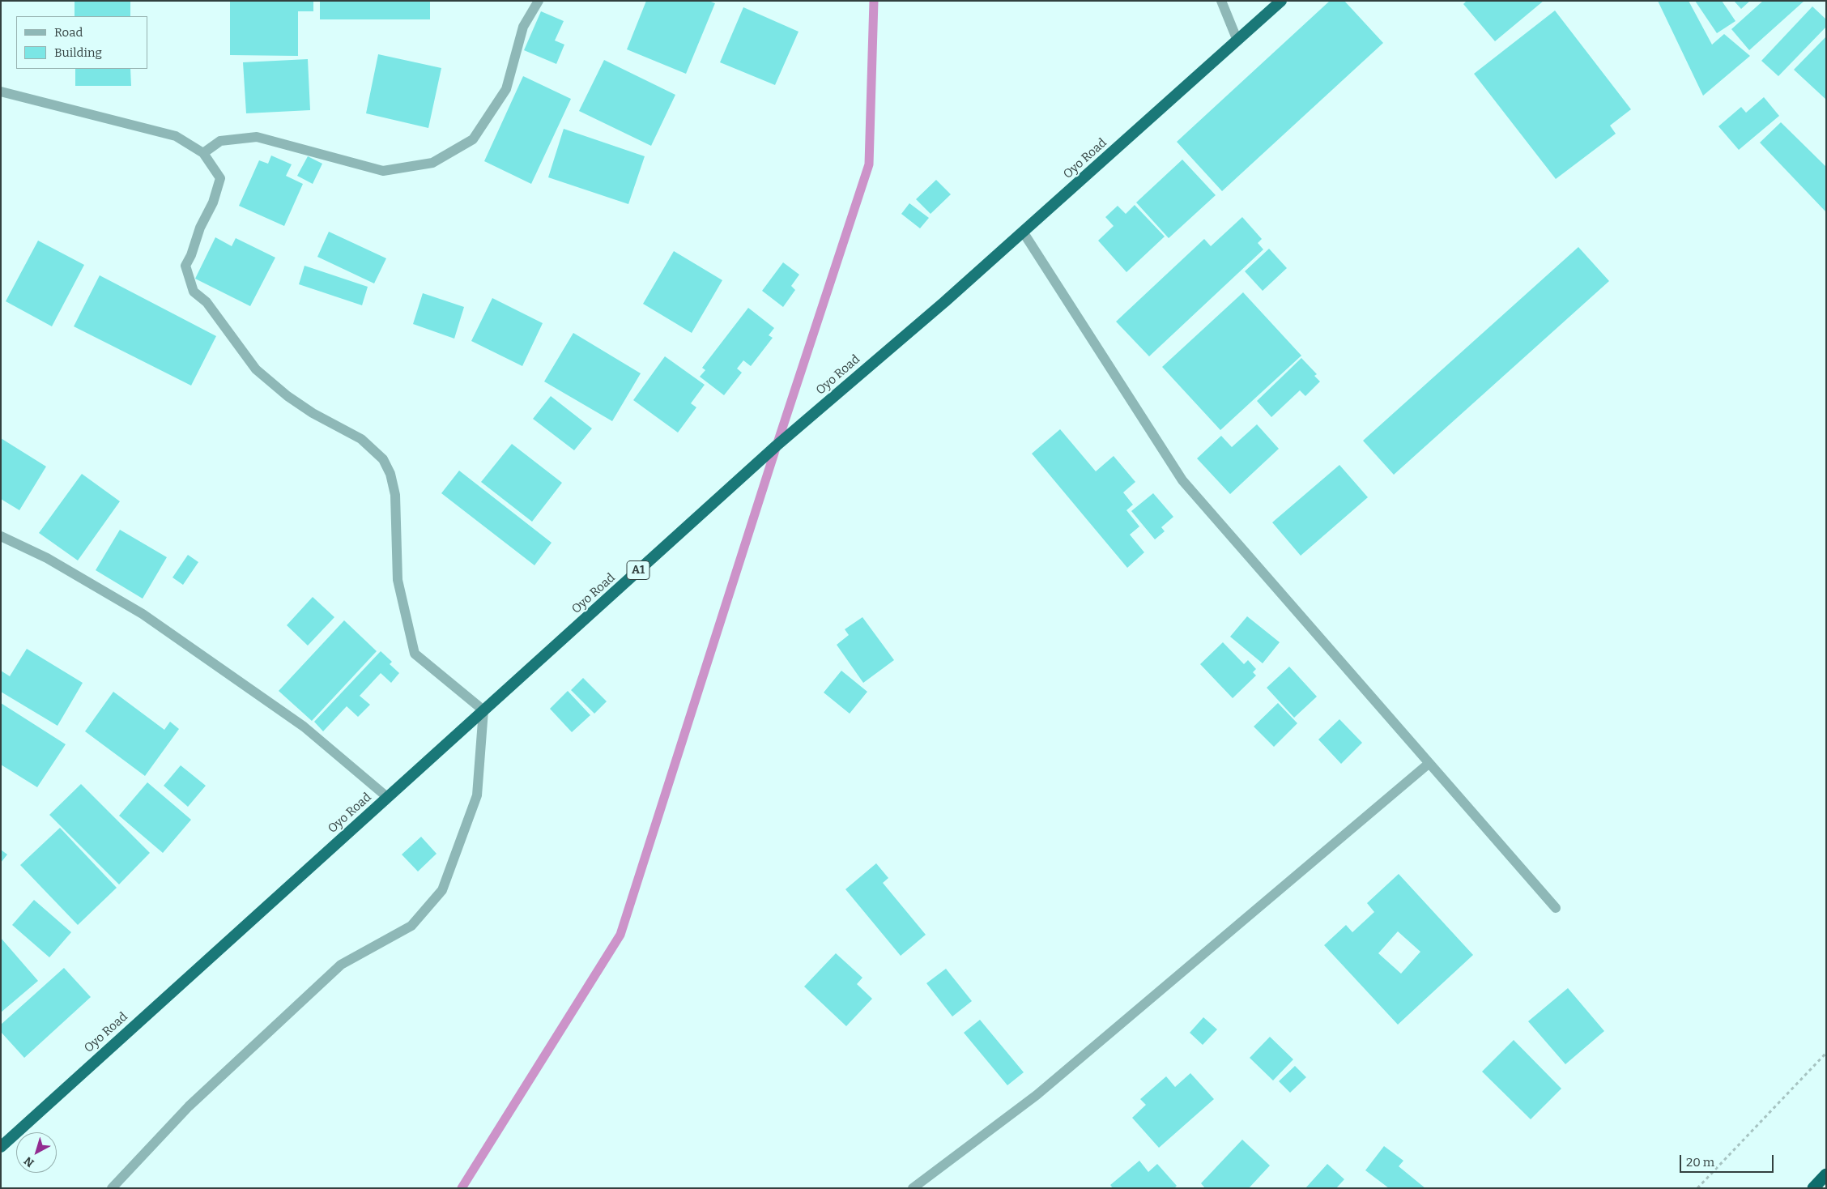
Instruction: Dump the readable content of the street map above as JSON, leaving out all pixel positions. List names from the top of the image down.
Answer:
{
  "streets": {
    "highway": ["Oyo Road", "A1"]
  },
  "legend": ["Road", "Building"],
  "scale_bar": "20 m",
  "north": "bottom left"
}
